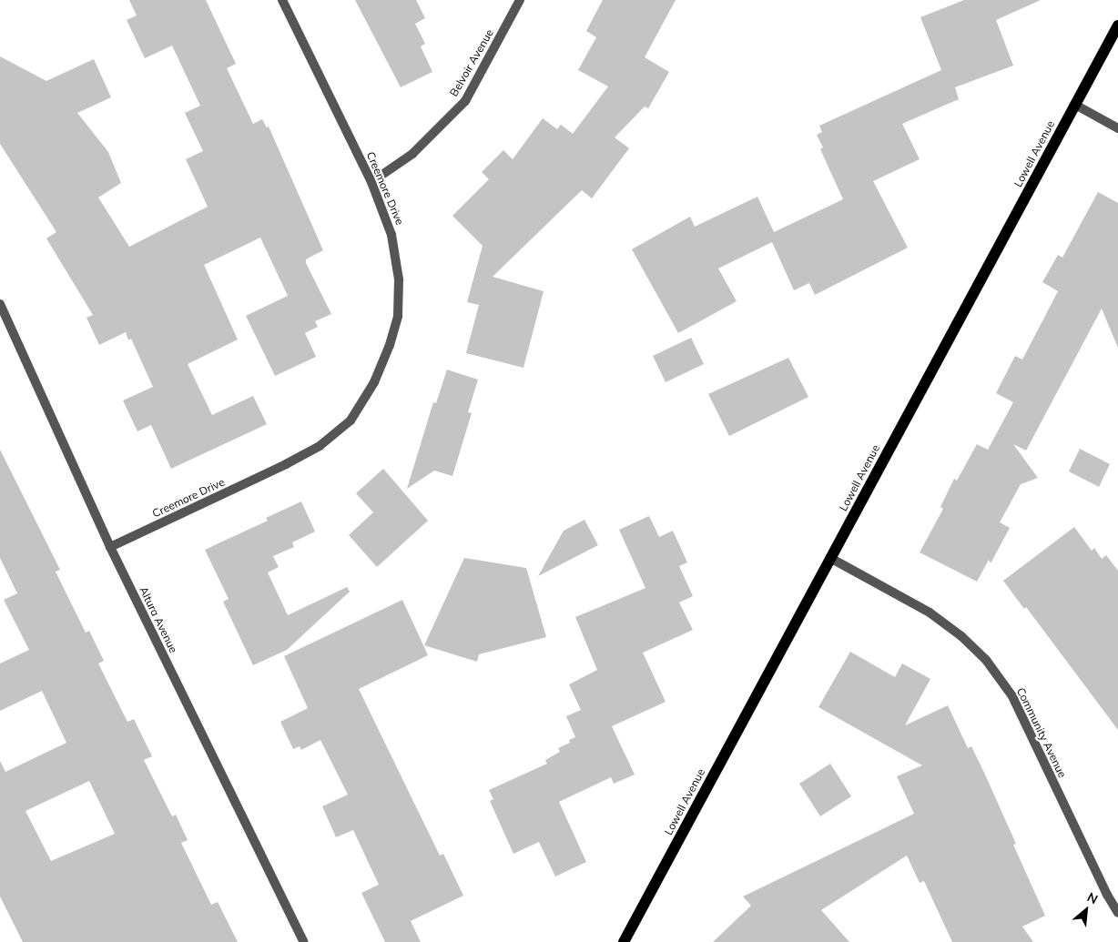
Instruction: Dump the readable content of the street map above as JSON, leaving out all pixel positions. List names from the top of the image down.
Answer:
{
  "streets": {
    "main road": ["Lowell Avenue"],
    "street": [
      "Belvoir Avenue",
      "Creemore Drive",
      "Altura Avenue",
      "Community Avenue"
    ]
  },
  "crossings": [
    ["Belvoir Avenue", "Creemore Drive"],
    ["Lowell Avenue", "Community Avenue"],
    ["Creemore Drive", "Altura Avenue"]
  ],
  "north": "top right"
}
